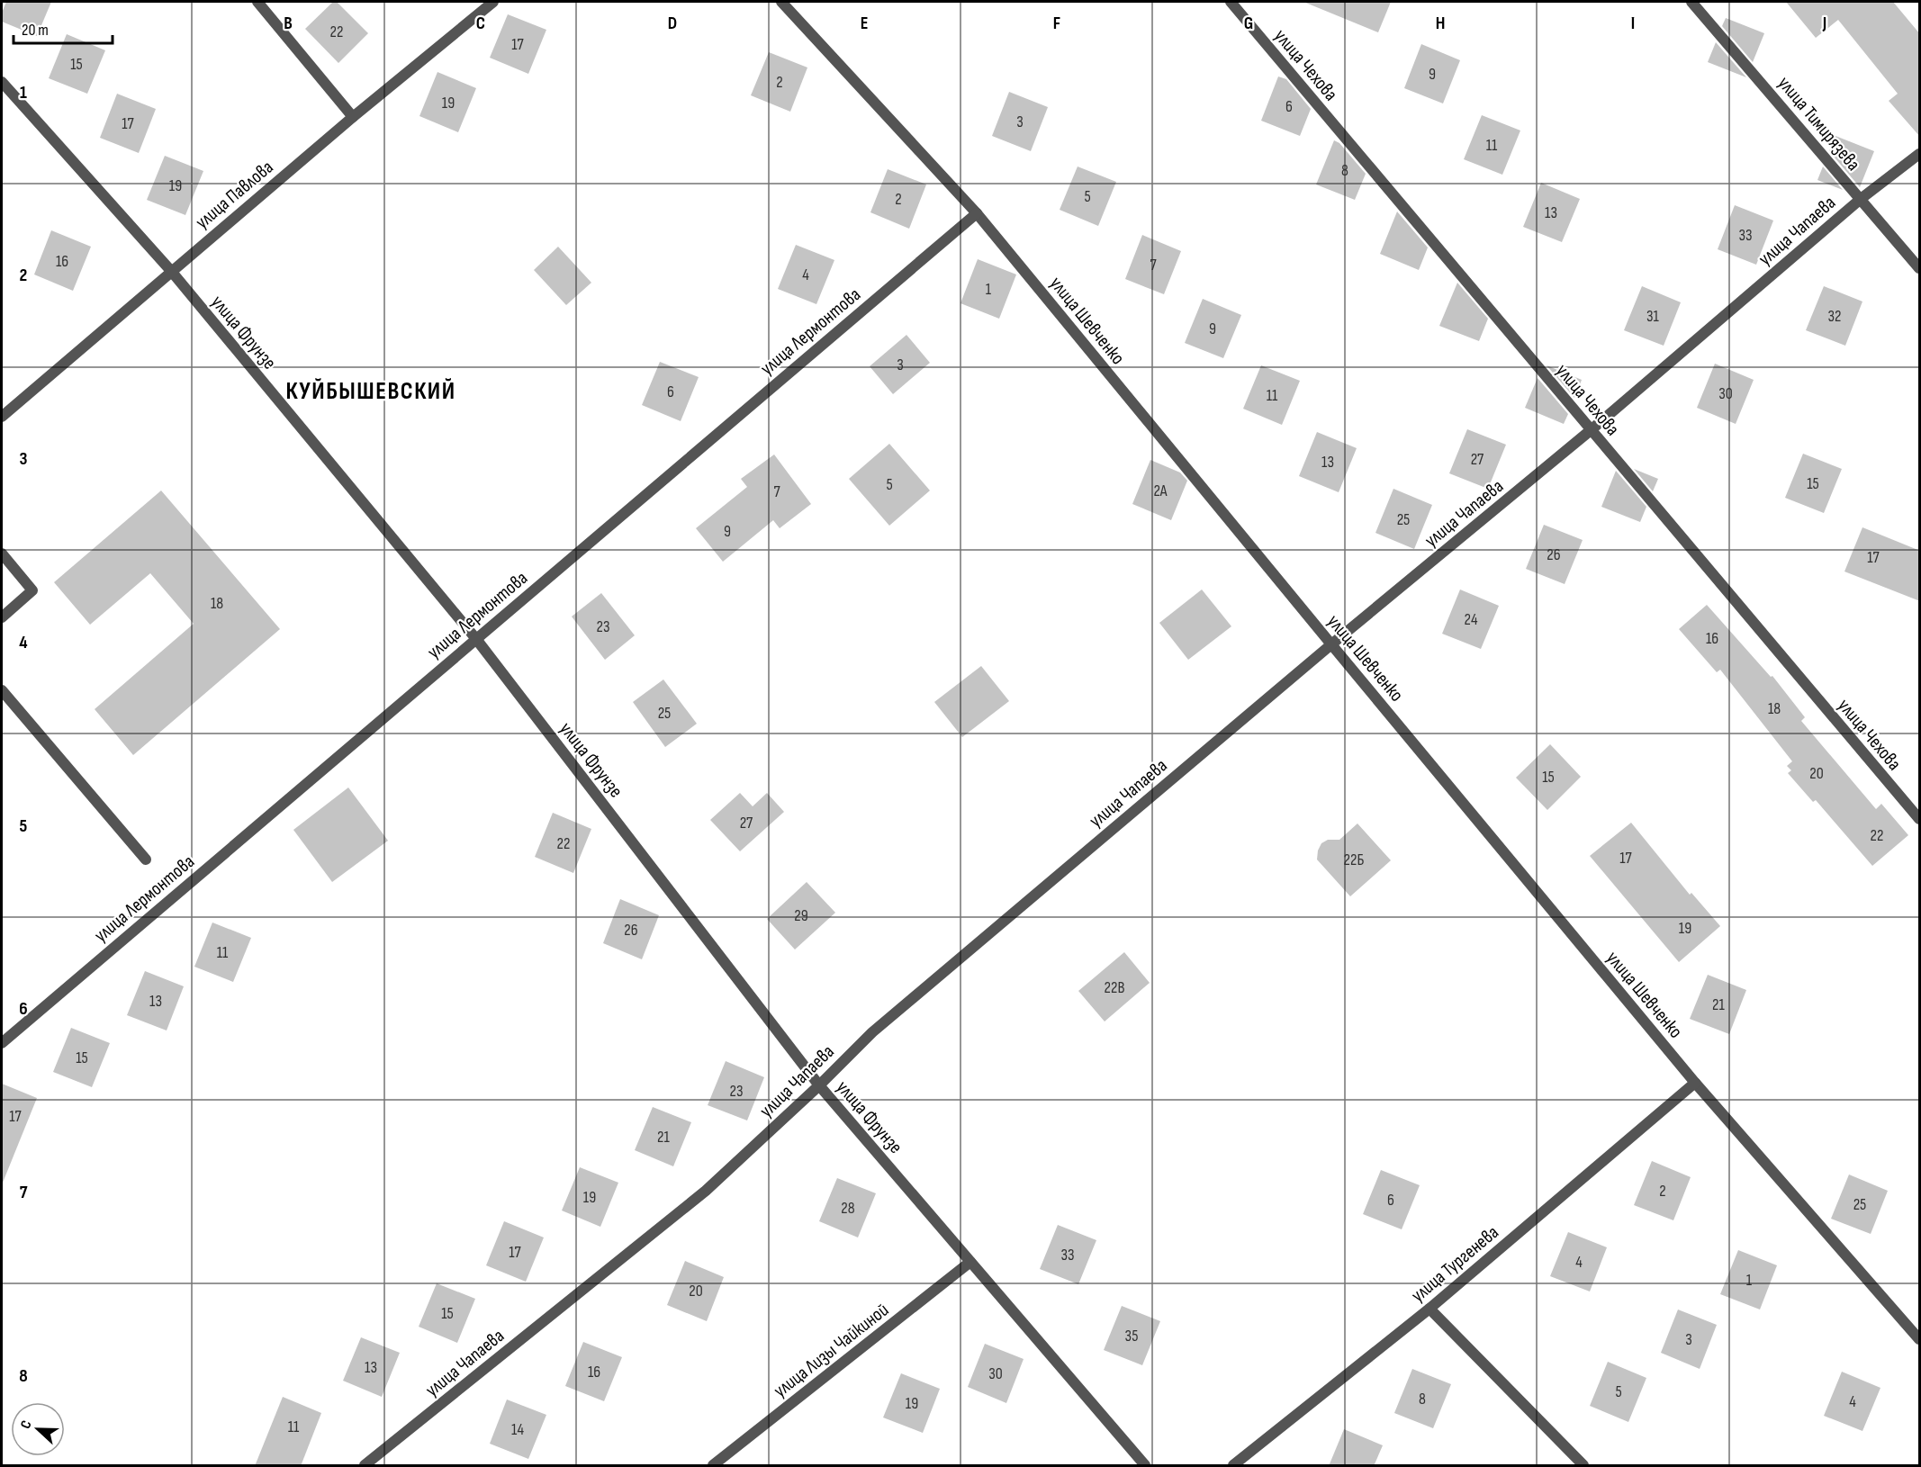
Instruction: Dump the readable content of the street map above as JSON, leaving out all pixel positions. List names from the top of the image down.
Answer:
{
  "streets": {
    "street": [
      "улица Чехова",
      "улица Тимирязева",
      "улица Павлова",
      "улица Чапаева",
      "улица Шевченко",
      "улица Лермонтова",
      "улица Фрунзе",
      "улица Тургенева",
      "улица Лизы Чайкиной"
    ]
  },
  "crossings": [
    ["улица Чехова", "улица Чапаева"],
    ["улица Тимирязева", "улица Чапаева"],
    ["улица Павлова", "улица Фрунзе"],
    ["улица Чапаева", "улица Шевченко"],
    ["улица Чапаева", "улица Фрунзе"],
    ["улица Шевченко", "улица Лермонтова"],
    ["улица Шевченко", "улица Тургенева"],
    ["улица Лермонтова", "улица Фрунзе"],
    ["улица Фрунзе", "улица Лизы Чайкиной"]
  ],
  "districts": ["КУЙБЫШЕВСКИЙ"],
  "house_numbers": [
    "22",
    "17",
    "15",
    "9",
    "2",
    "19",
    "6",
    "3",
    "17",
    "11",
    "8",
    "19",
    "5",
    "2",
    "13",
    "33",
    "16",
    "7",
    "4",
    "1",
    "31",
    "32",
    "9",
    "3",
    "6",
    "30",
    "11",
    "27",
    "13",
    "15",
    "5",
    "2А",
    "7",
    "25",
    "9",
    "26",
    "17",
    "18",
    "24",
    "23",
    "16",
    "18",
    "25",
    "20",
    "15",
    "27",
    "22",
    "22",
    "17",
    "22Б",
    "29",
    "19",
    "26",
    "11",
    "22В",
    "13",
    "21",
    "15",
    "23",
    "17",
    "21",
    "2",
    "19",
    "6",
    "25",
    "28",
    "17",
    "33",
    "4",
    "1",
    "20",
    "15",
    "35",
    "3",
    "13",
    "16",
    "30",
    "5",
    "8",
    "4",
    "19",
    "11",
    "14"
  ],
  "scale_bar": "20 m",
  "north": "left",
  "grid": {
    "columns": [
      "B",
      "C",
      "D",
      "E",
      "F",
      "G",
      "H",
      "I",
      "J"
    ],
    "rows": [
      "1",
      "2",
      "3",
      "4",
      "5",
      "6",
      "7",
      "8"
    ]
  }
}
